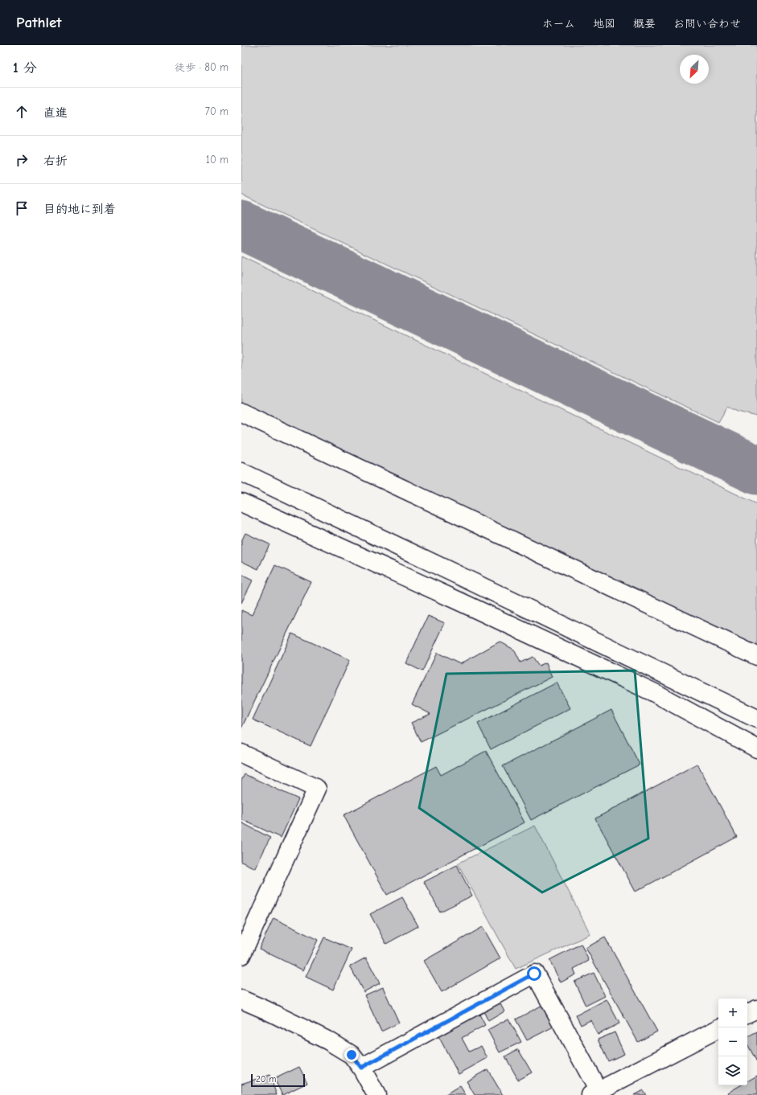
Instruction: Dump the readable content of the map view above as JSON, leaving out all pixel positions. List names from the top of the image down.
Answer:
{
  "scale_bar": "20 m",
  "north": "bottom left",
  "page": {
    "header": "Pathlet",
    "nav": [
      "ホーム",
      "地図",
      "概要",
      "お問い合わせ"
    ],
    "heading": ["1 分", "徒歩 · 80 m"],
    "list": [
      ["直進", "70 m"],
      ["右折", "10 m"],
      "目的地に到着"
    ],
    "map_buttons": ["+", "−"],
    "scale": "20 m"
  }
}
